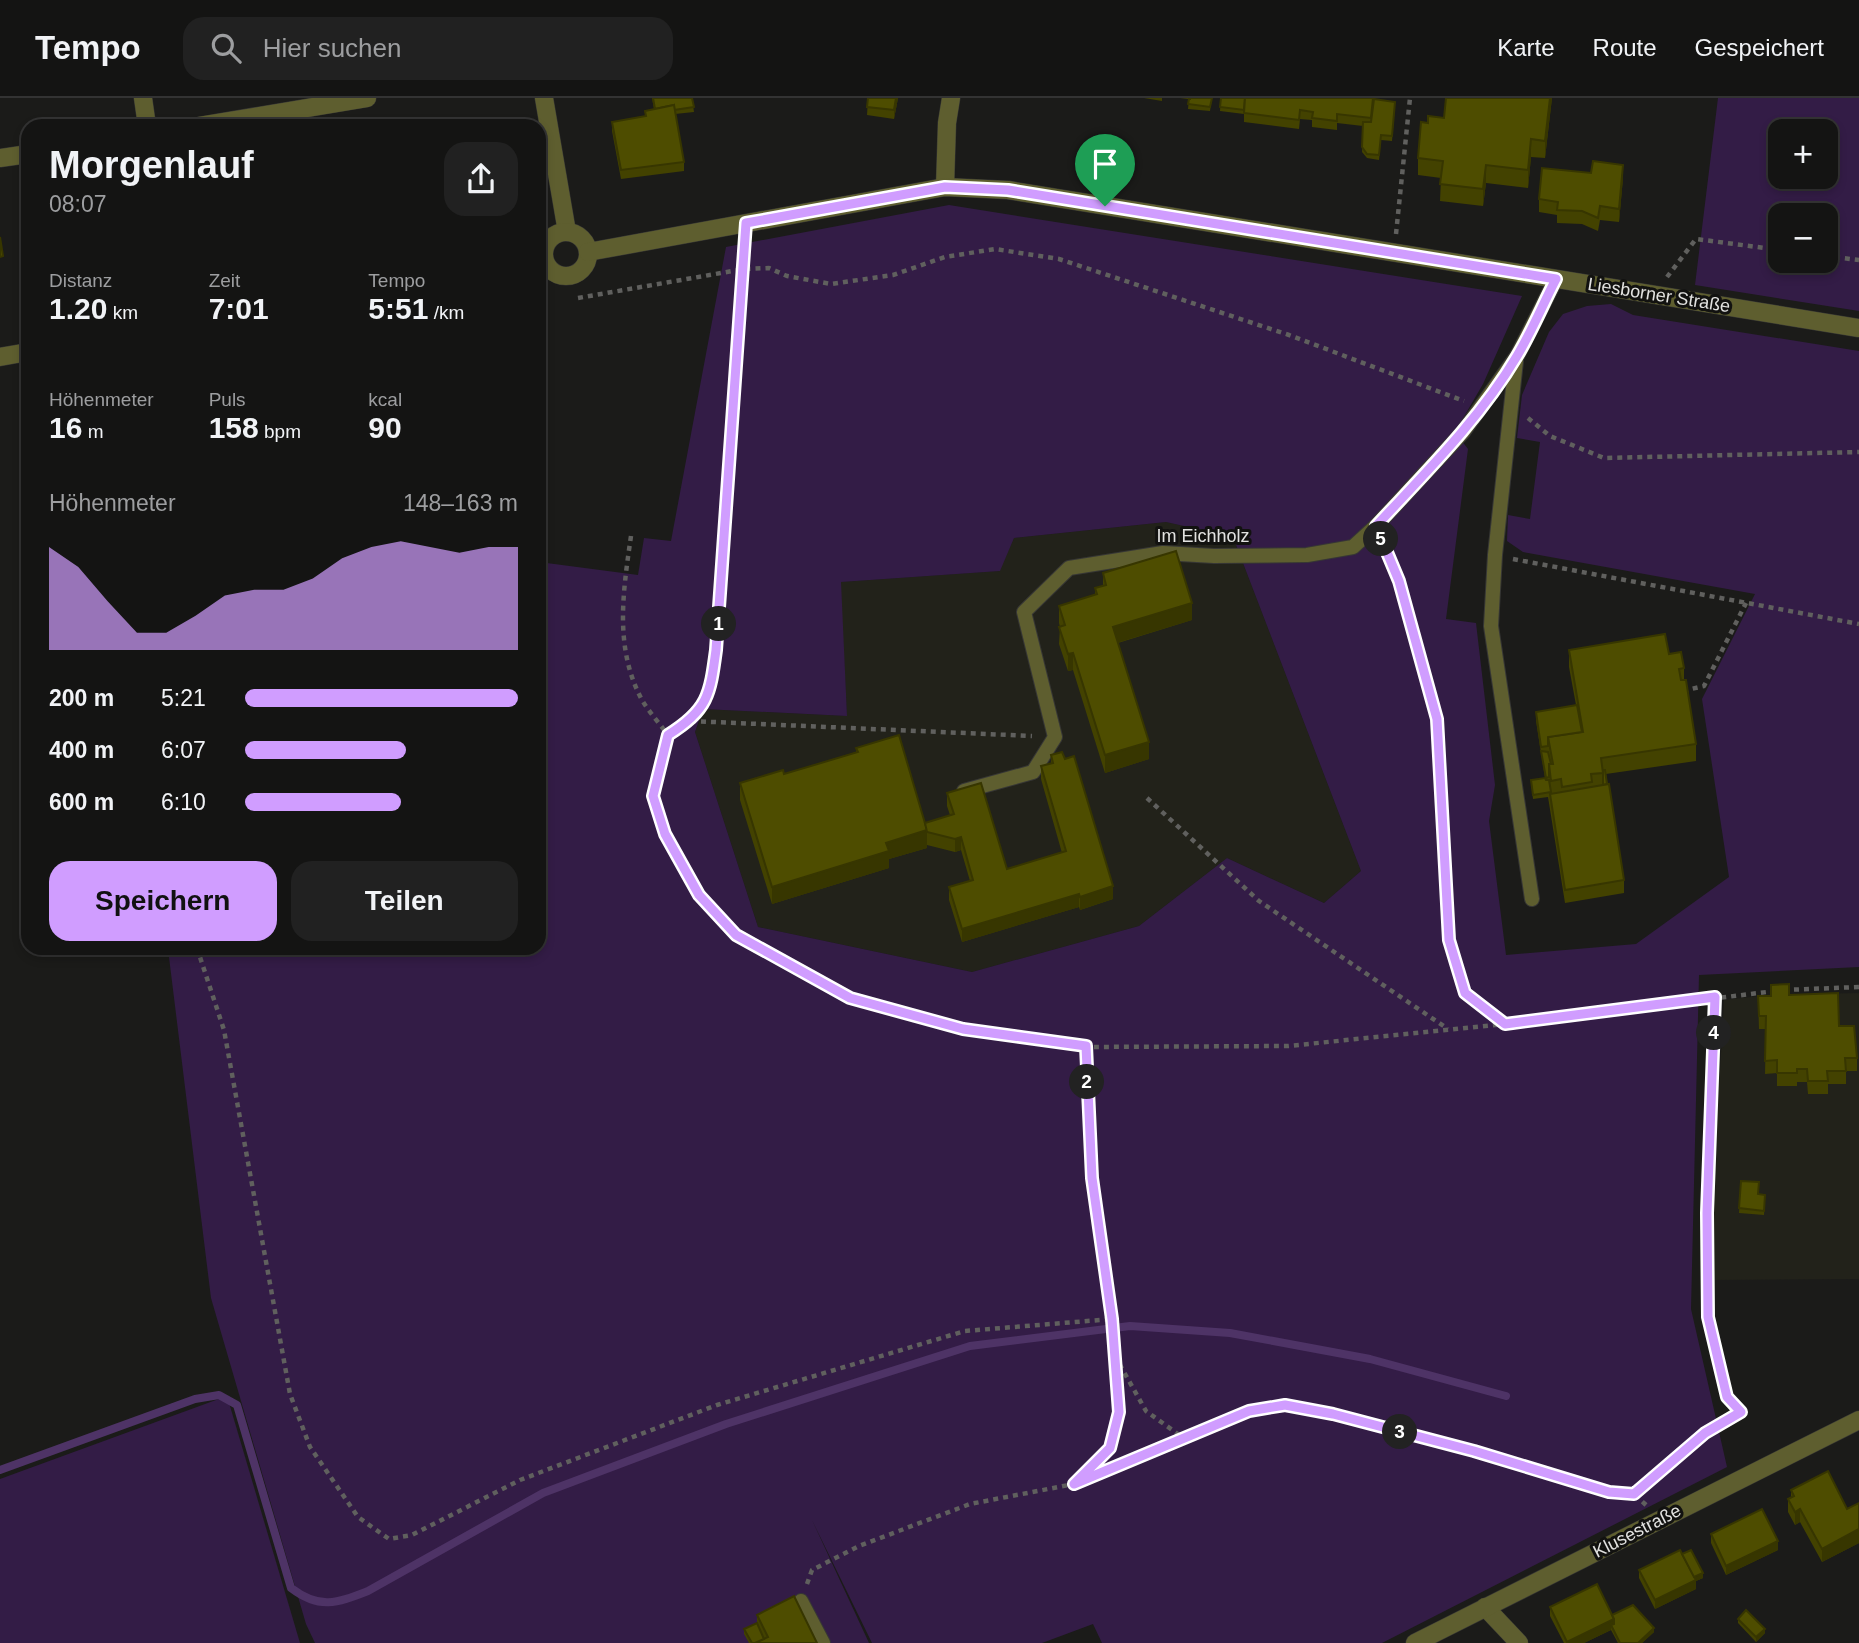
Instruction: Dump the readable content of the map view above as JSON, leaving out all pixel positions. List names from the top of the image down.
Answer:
{
  "streets": {
    "street": ["Liesborner Straße", "Klusestraße"],
    "lane": ["Im Eichholz"]
  },
  "crossings": [
    ["Liesborner Straße", "Im Eichholz"]
  ],
  "page": {
    "header": "Tempo",
    "search": "Hier suchen",
    "nav": ["Karte", "Route", "Gespeichert"],
    "map_buttons": ["+", "−"],
    "heading": ["Morgenlauf", "08:07"],
    "stats": [
      ["Distanz", "1.20 km"],
      ["Zeit", "7:01"],
      ["Tempo", "5:51 /km"],
      ["Höhenmeter", "16 m"],
      ["Puls", "158 bpm"],
      ["kcal", "90"]
    ],
    "chart": ["Höhenmeter", "148–163 m"],
    "pins": [
      "5",
      "1",
      "4",
      "2",
      "3"
    ],
    "list": [
      {
        "name": "200 m",
        "note": "5:21"
      },
      {
        "name": "400 m",
        "note": "6:07"
      },
      {
        "name": "600 m",
        "note": "6:10"
      }
    ],
    "buttons": ["Speichern", "Teilen"]
  }
}
